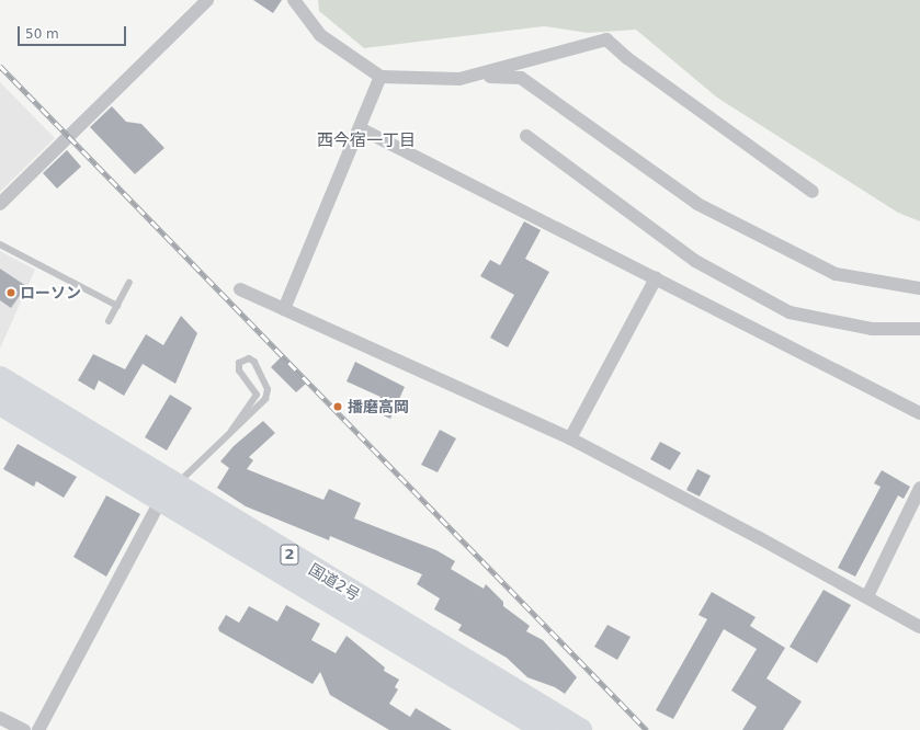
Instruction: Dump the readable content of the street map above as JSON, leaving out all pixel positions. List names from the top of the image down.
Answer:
{
  "streets": {
    "highway": ["2", "国道2号"]
  },
  "districts": ["西今宿一丁目"],
  "places": ["ローソン", "播磨高岡"],
  "scale_bar": "50 m"
}
